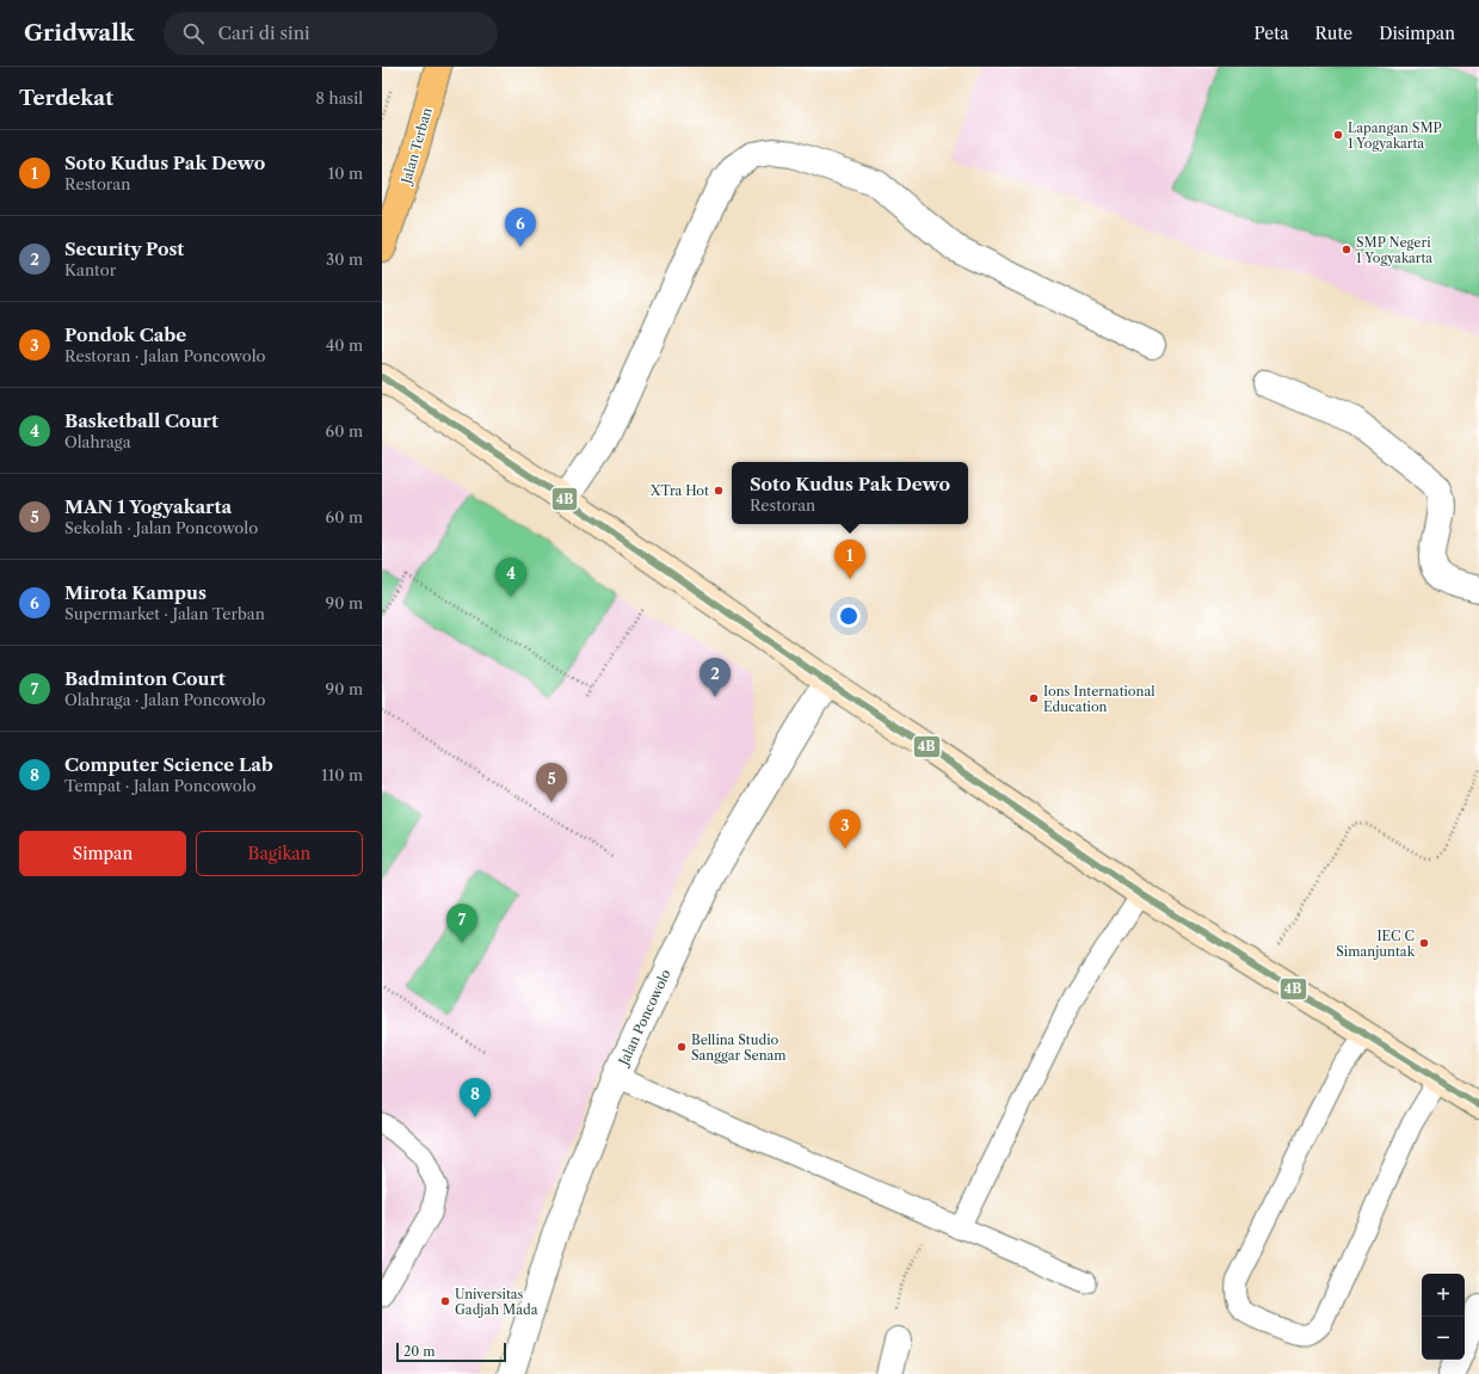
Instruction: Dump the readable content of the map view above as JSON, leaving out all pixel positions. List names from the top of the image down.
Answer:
{
  "streets": {
    "main road": ["Jalan Terban"],
    "street": ["Jalan Poncowolo"]
  },
  "places": [
    "Lapangan SMP 1 Yogyakarta",
    "SMP Negeri 1 Yogyakarta",
    "XTra Hot",
    "Ions International Education",
    "IEC C Simanjuntak",
    "Bellina Studio Sanggar Senam",
    "Universitas Gadjah Mada"
  ],
  "lines": ["transit line 4B"],
  "scale_bar": "20 m",
  "page": {
    "header": "Gridwalk",
    "search": "Cari di sini",
    "nav": ["Peta", "Rute", "Disimpan"],
    "heading": ["Terdekat", "8 hasil"],
    "list": [
      {
        "mark": "1",
        "name": "Soto Kudus Pak Dewo",
        "note": "Restoran",
        "value": "10 m"
      },
      {
        "mark": "2",
        "name": "Security Post",
        "note": "Kantor",
        "value": "30 m"
      },
      {
        "mark": "3",
        "name": "Pondok Cabe",
        "note": "Restoran · Jalan Poncowolo",
        "value": "40 m"
      },
      {
        "mark": "4",
        "name": "Basketball Court",
        "note": "Olahraga",
        "value": "60 m"
      },
      {
        "mark": "5",
        "name": "MAN 1 Yogyakarta",
        "note": "Sekolah · Jalan Poncowolo",
        "value": "60 m"
      },
      {
        "mark": "6",
        "name": "Mirota Kampus",
        "note": "Supermarket · Jalan Terban",
        "value": "90 m"
      },
      {
        "mark": "7",
        "name": "Badminton Court",
        "note": "Olahraga · Jalan Poncowolo",
        "value": "90 m"
      },
      {
        "mark": "8",
        "name": "Computer Science Lab",
        "note": "Tempat · Jalan Poncowolo",
        "value": "110 m"
      }
    ],
    "pins": [
      "6",
      "1",
      "4",
      "2",
      "5",
      "3",
      "7",
      "8"
    ],
    "popup": ["Soto Kudus Pak Dewo", "Restoran"],
    "buttons": ["Simpan", "Bagikan"],
    "map_buttons": ["+", "−"],
    "scale": "20 m"
  }
}
